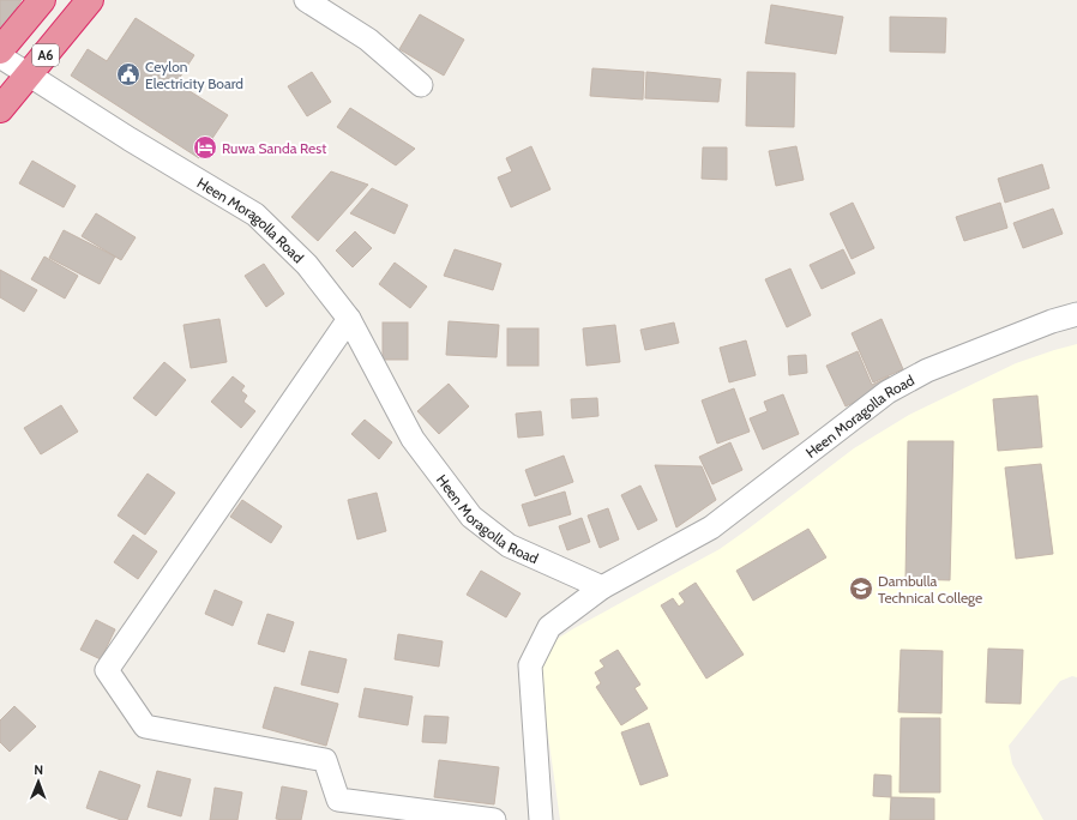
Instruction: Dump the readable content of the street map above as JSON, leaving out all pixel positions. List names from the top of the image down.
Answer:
{
  "streets": {
    "highway": ["A6"],
    "street": ["Heen Moragolla Road"]
  },
  "crossings": [
    ["A6", "Heen Moragolla Road"]
  ],
  "places": {
    "public building": ["Ceylon Electricity Board"],
    "hotel": ["Ruwa Sanda Rest"],
    "school or university": ["Dambulla Technical College"]
  },
  "north": "top"
}
